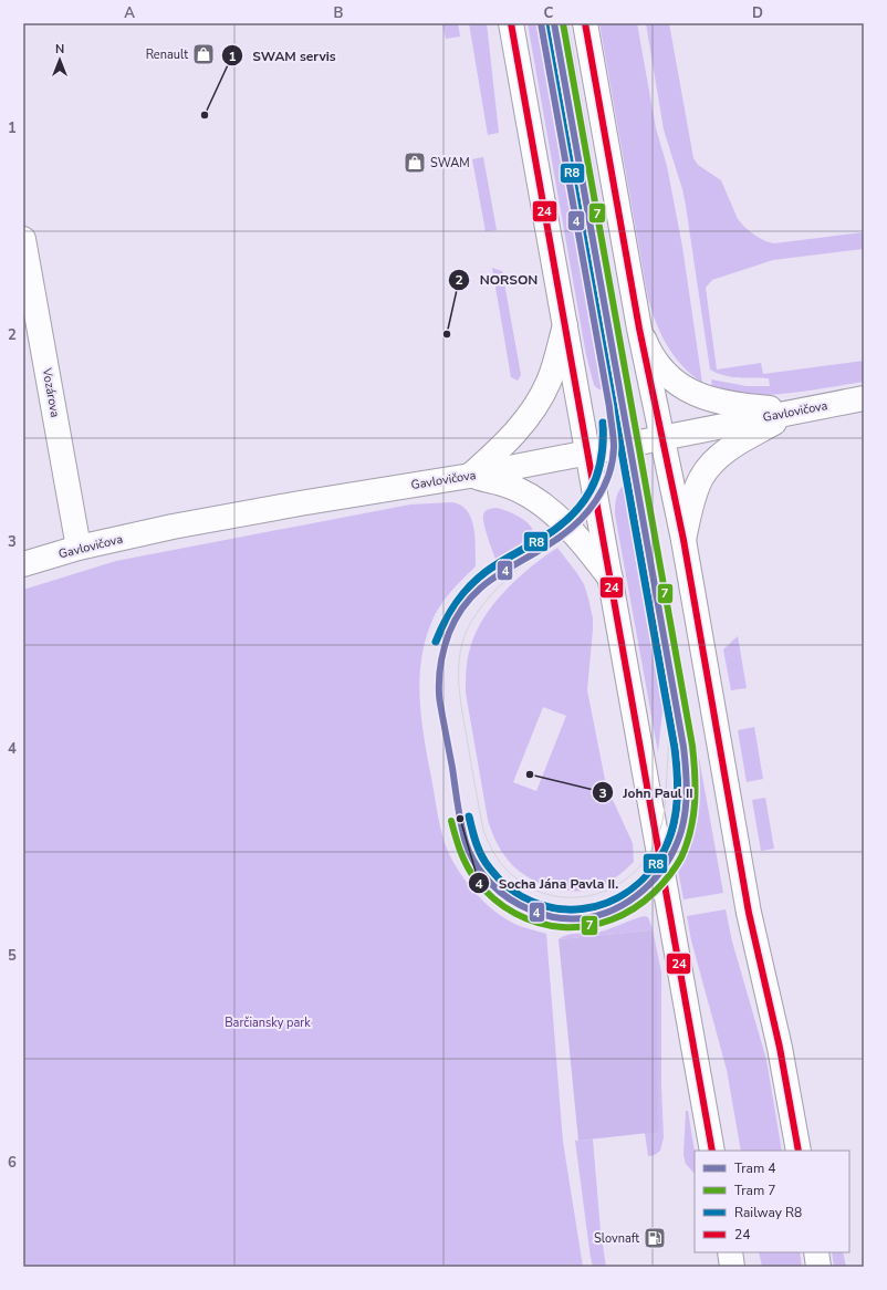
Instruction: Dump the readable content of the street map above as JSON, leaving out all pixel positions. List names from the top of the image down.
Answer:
{
  "streets": {
    "main road": ["Vozárova", "Gavlovičova"]
  },
  "crossings": [
    ["Vozárova", "Gavlovičova"]
  ],
  "parks": ["Barčiansky park"],
  "places": {
    "shop": ["Renault", "SWAM"],
    "other": [
      "SWAM servis",
      "NORSON",
      "John Paul II",
      "Socha Jána Pavla II."
    ],
    "fuel station": ["Slovnaft"]
  },
  "lines": [
    "tram line 4",
    "tram line 7",
    "transit line 24",
    "rail line R8"
  ],
  "legend": [
    "Tram 4",
    "Tram 7",
    "Railway R8",
    "24"
  ],
  "north": "top",
  "grid": {
    "columns": [
      "A",
      "B",
      "C",
      "D"
    ],
    "rows": [
      "1",
      "2",
      "3",
      "4",
      "5",
      "6"
    ]
  }
}
